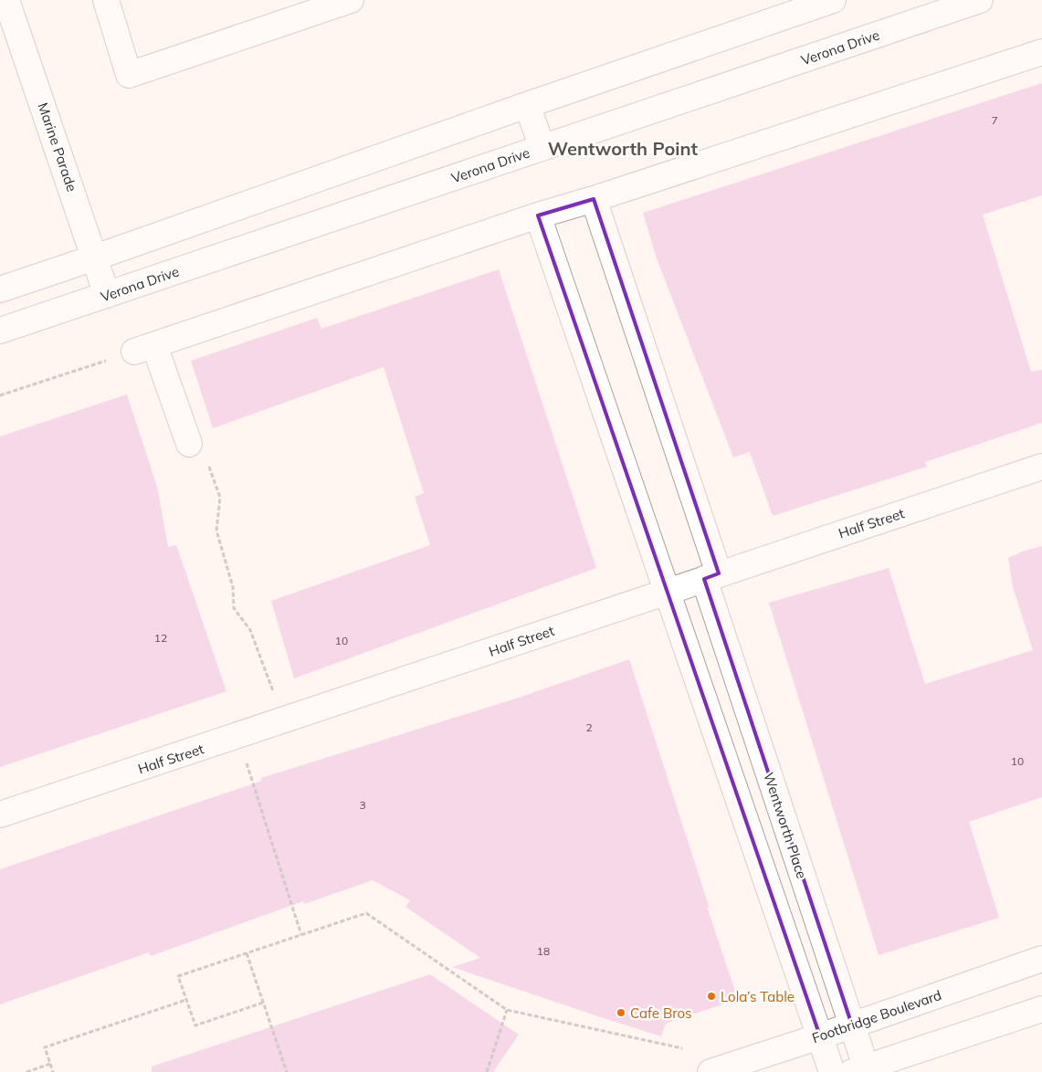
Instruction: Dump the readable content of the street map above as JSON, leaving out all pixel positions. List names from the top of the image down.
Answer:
{
  "streets": {
    "street": [
      "Verona Drive",
      "Marine Parade",
      "Half Street",
      "Wentworth Place",
      "Footbridge Boulevard"
    ]
  },
  "crossings": [
    ["Verona Drive", "Marine Parade"],
    ["Half Street", "Wentworth Place"],
    ["Wentworth Place", "Footbridge Boulevard"]
  ],
  "districts": ["Wentworth Point"],
  "places": ["Lola’s Table", "Cafe Bros"],
  "house_numbers": [
    "7",
    "12",
    "10",
    "2",
    "10",
    "3",
    "18"
  ]
}
